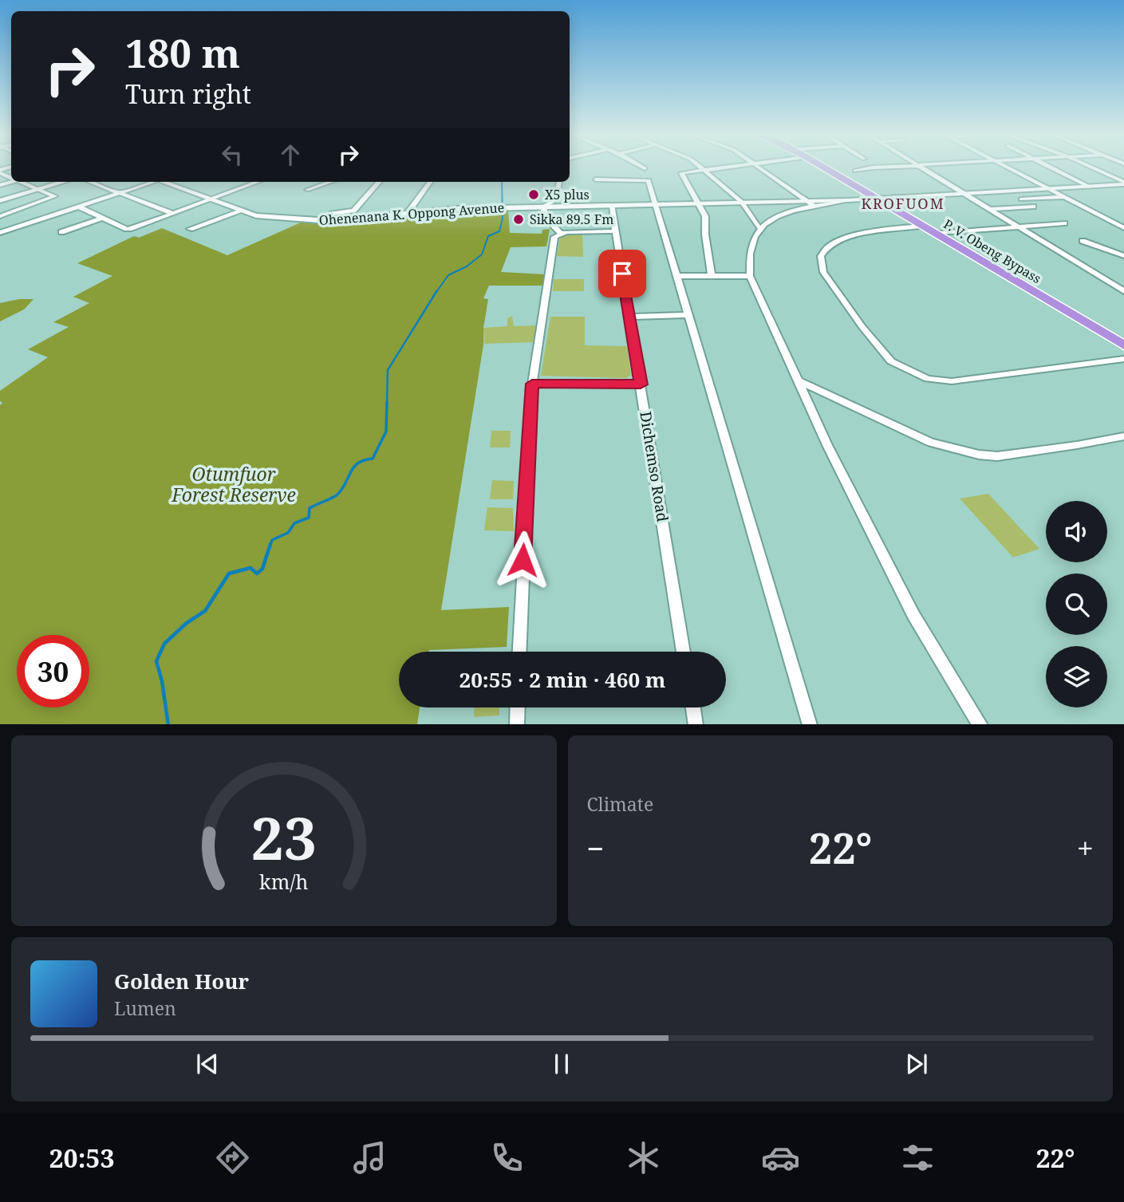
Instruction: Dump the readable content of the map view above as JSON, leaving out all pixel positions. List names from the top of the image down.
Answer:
{
  "streets": {
    "highway": ["P. V. Obeng Bypass"],
    "street": ["Ohenenana K. Oppong Avenue", "Dichemso Road"]
  },
  "crossings": [
    ["Ohenenana K. Oppong Avenue", "P. V. Obeng Bypass"],
    ["Ohenenana K. Oppong Avenue", "Dichemso Road"]
  ],
  "districts": ["KROFUOM"],
  "parks": ["Otumfuor Forest Reserve"],
  "places": ["X5 plus", "Sikka 89.5 Fm"],
  "page": {
    "turn": ["180 m", "Turn right"],
    "limit": "30",
    "trip": "20:55 · 2 min · 460 m",
    "tile": "Climate",
    "heat": ["−", "22°", "+"],
    "song": ["Golden Hour", "Lumen"],
    "tabs": ["20:53", "22°"],
    "gauge": ["23", "km/h"]
  }
}
